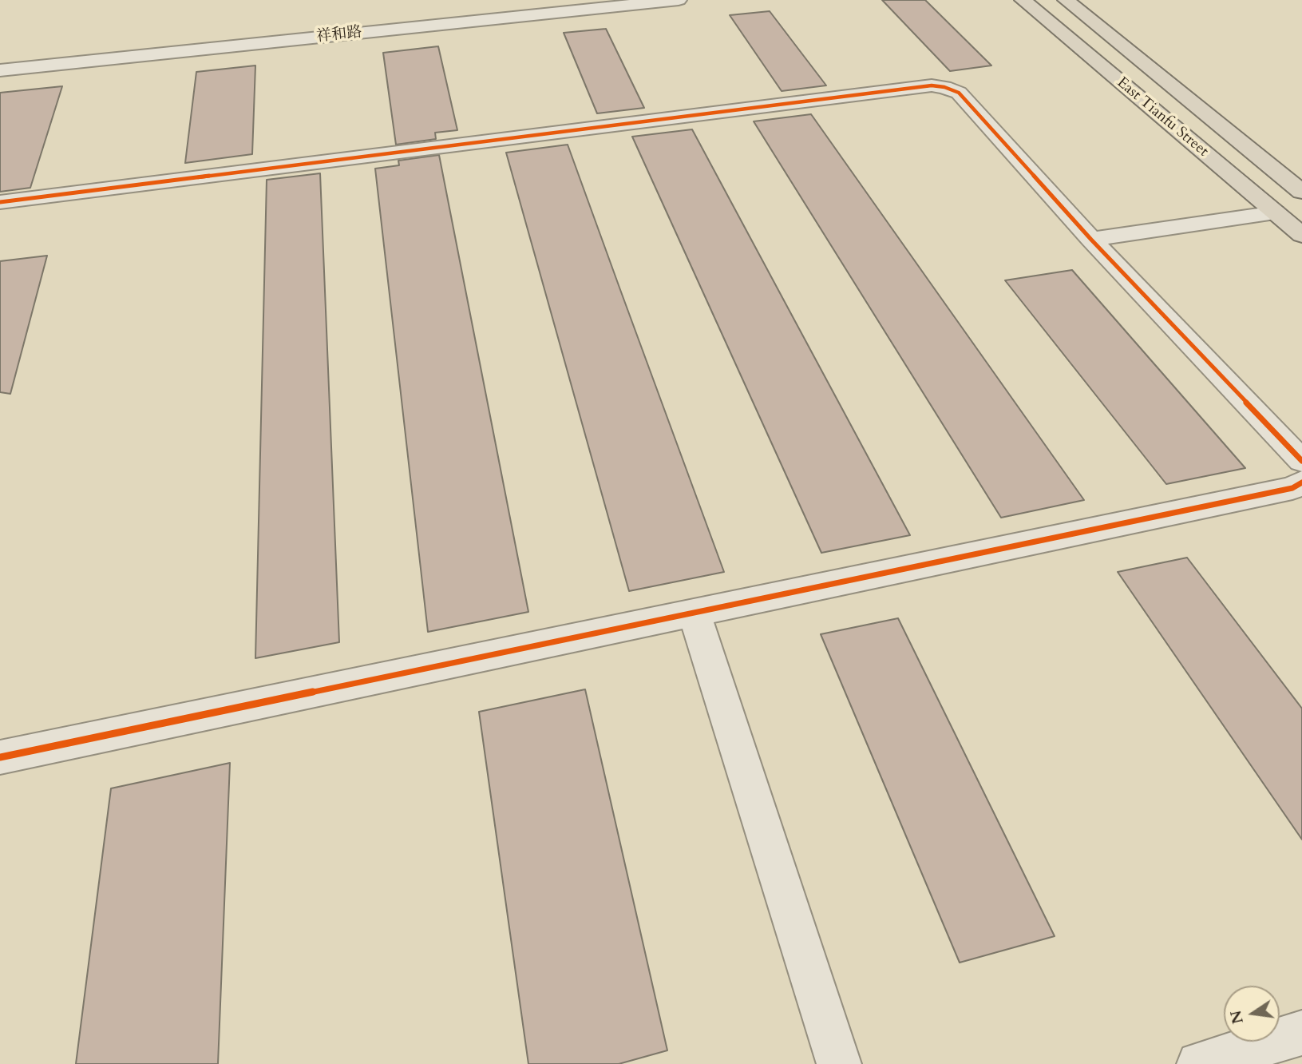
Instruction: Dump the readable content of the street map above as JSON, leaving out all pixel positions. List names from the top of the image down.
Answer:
{
  "streets": {
    "main road": ["East Tianfu Street"],
    "street": ["祥和路"]
  },
  "north": "left"
}
